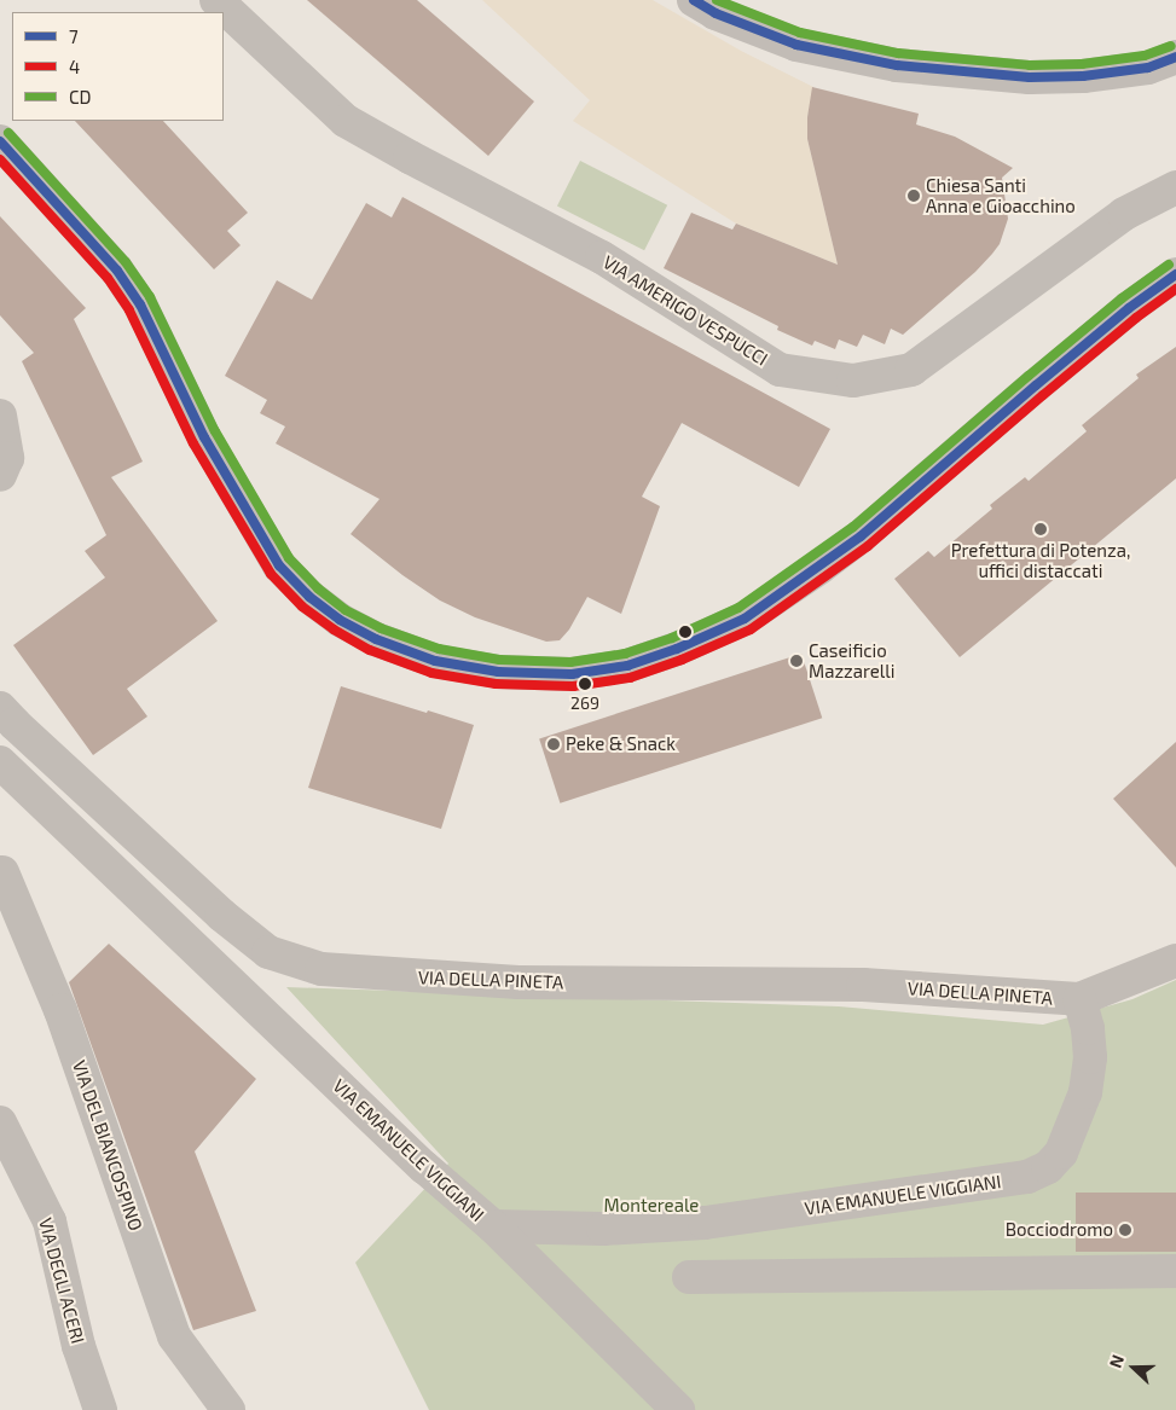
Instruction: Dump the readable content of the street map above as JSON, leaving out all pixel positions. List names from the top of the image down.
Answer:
{
  "streets": {
    "street": [
      "VIA AMERIGO VESPUCCI",
      "VIA DELLA PINETA",
      "VIA DEL BIANCOSPINO",
      "VIA EMANUELE VIGGIANI",
      "VIA DEGLI ACERI"
    ]
  },
  "crossings": [
    ["VIA DELLA PINETA", "VIA EMANUELE VIGGIANI"]
  ],
  "parks": ["Montereale"],
  "places": [
    "Chiesa Santi Anna e Gioacchino",
    "Prefettura di Potenza, uffici distaccati",
    "Caseificio Mazzarelli",
    "269",
    "Peke & Snack",
    "Bocciodromo"
  ],
  "lines": ["transit line 7", "transit line CD", "transit line 4"],
  "legend": ["7", "4", "CD"],
  "north": "left"
}
